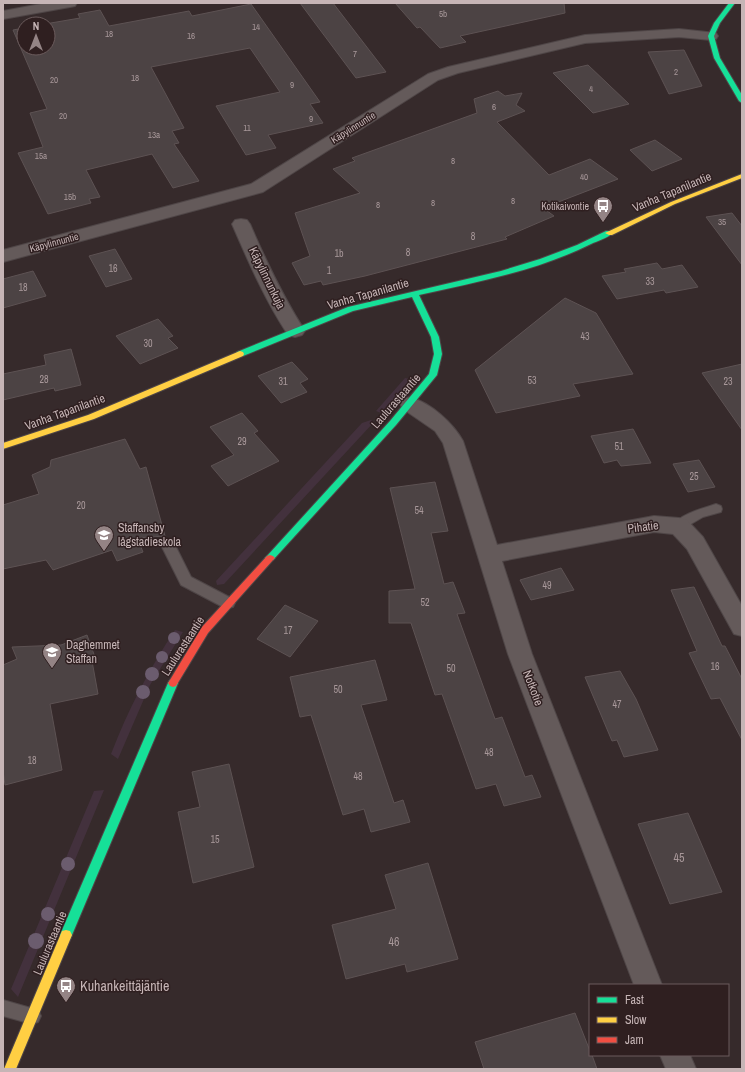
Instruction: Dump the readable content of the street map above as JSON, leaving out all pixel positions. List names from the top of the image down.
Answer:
{
  "streets": {
    "street": [
      "Käpylinnuntie",
      "Vanha Tapanilantie",
      "Käpylinnunkuja",
      "Laulurastaantie",
      "Pihatie",
      "Notkotie"
    ]
  },
  "crossings": [
    ["Vanha Tapanilantie", "Käpylinnunkuja"],
    ["Vanha Tapanilantie", "Laulurastaantie"],
    ["Laulurastaantie", "Notkotie"],
    ["Pihatie", "Notkotie"]
  ],
  "places": {
    "bus stop": ["Kotikaivontie", "Kuhankeittäjäntie"],
    "school or university": ["Staffansby lågstadieskola", "Daghemmet Staffan"]
  },
  "house_numbers": [
    "5b",
    "14",
    "18",
    "16",
    "7",
    "2",
    "18",
    "20",
    "9",
    "4",
    "6",
    "20",
    "9",
    "11",
    "13a",
    "15a",
    "8",
    "40",
    "15b",
    "8",
    "8",
    "8",
    "35",
    "8",
    "8",
    "1b",
    "16",
    "1",
    "33",
    "18",
    "43",
    "30",
    "28",
    "53",
    "31",
    "23",
    "29",
    "51",
    "25",
    "20",
    "54",
    "49",
    "52",
    "17",
    "16",
    "50",
    "50",
    "47",
    "48",
    "18",
    "48",
    "15",
    "45",
    "46"
  ],
  "legend": ["Fast", "Slow", "Jam"],
  "north": "top"
}
